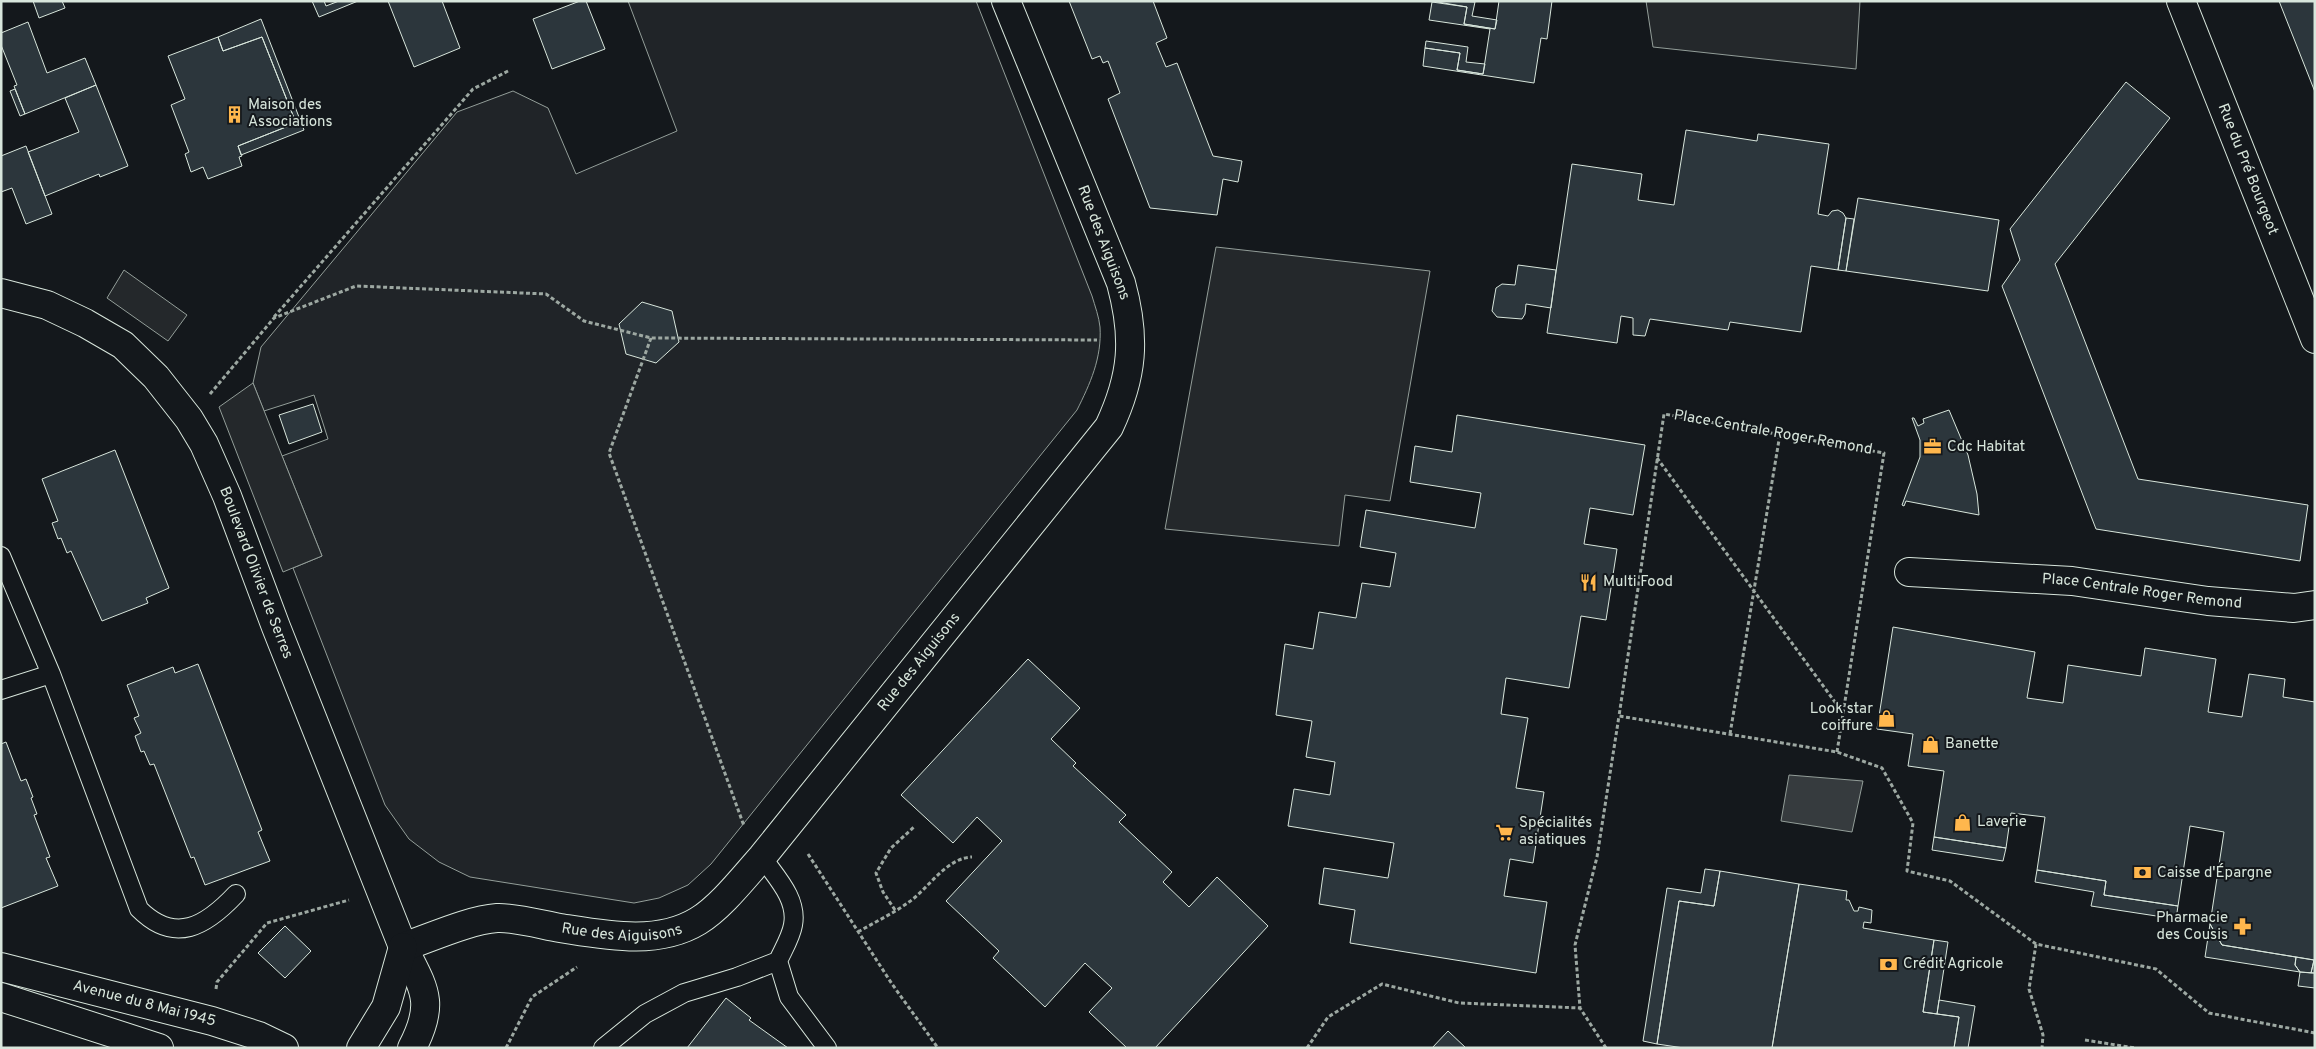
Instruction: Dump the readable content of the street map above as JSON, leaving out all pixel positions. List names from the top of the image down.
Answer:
{
  "streets": {
    "street": [
      "Rue du Pré Bourgeot",
      "Rue des Aiguisons",
      "Place Centrale Roger Remond",
      "Boulevard Olivier de Serres",
      "Avenue du 8 Mai 1945"
    ]
  },
  "crossings": [
    ["Rue des Aiguisons", "Boulevard Olivier de Serres"]
  ],
  "places": {
    "building": ["Maison des Associations"],
    "office": ["Cdc Habitat"],
    "restaurant": ["Multi Food"],
    "shop": ["Look star coiffure", "Banette", "Laverie"],
    "supermarket": ["Spécialités asiatiques"],
    "bank": ["Caisse d'Épargne", "Crédit Agricole"],
    "pharmacy": ["Pharmacie des Cousis"]
  }
}
